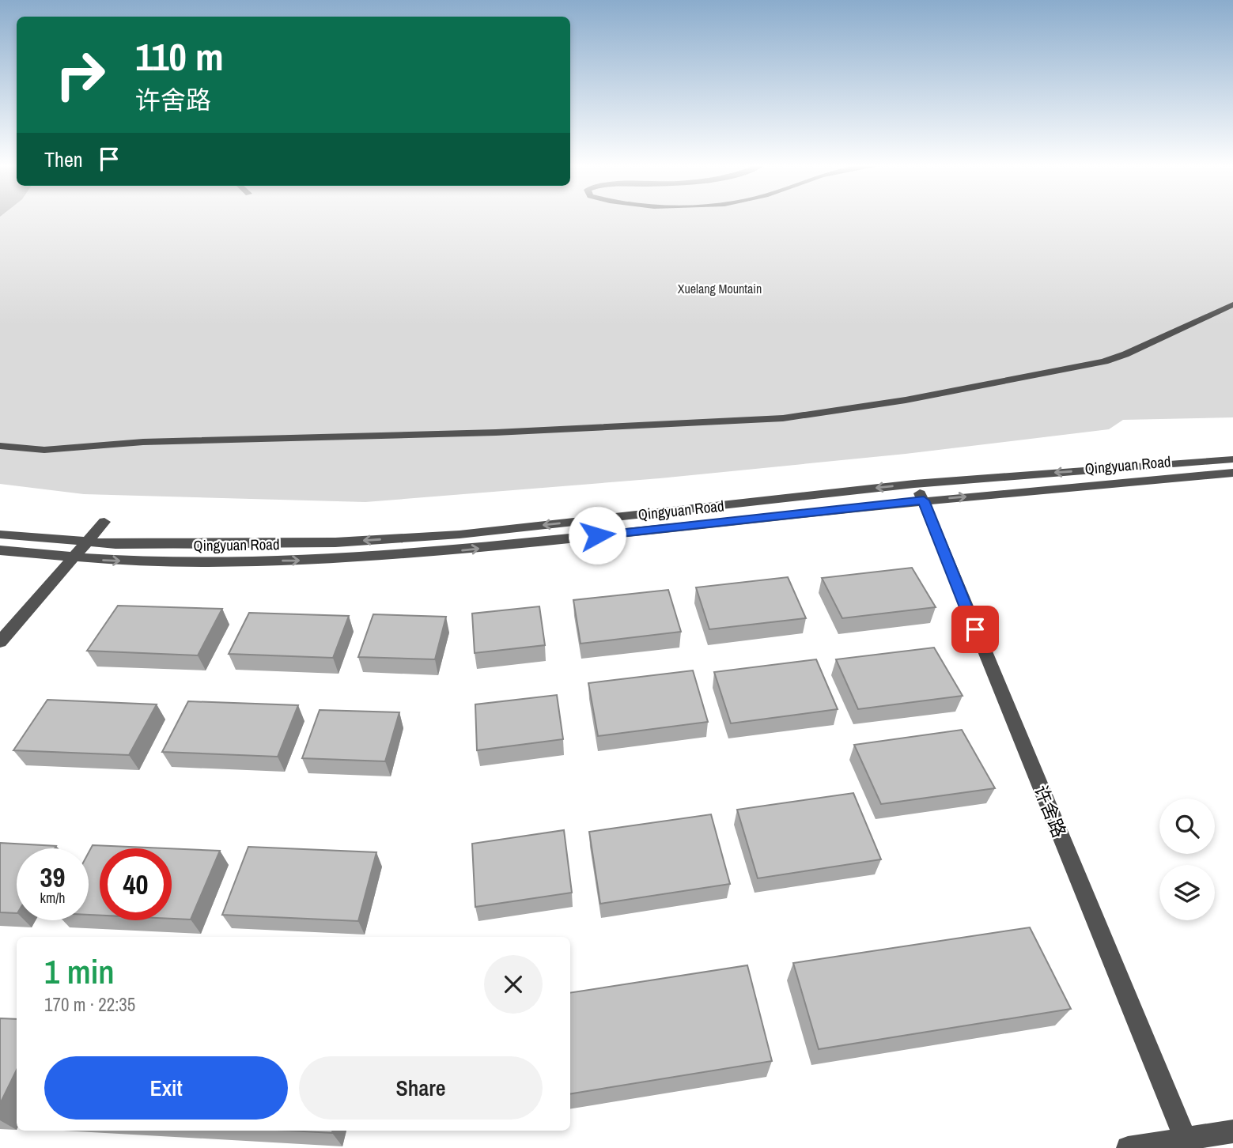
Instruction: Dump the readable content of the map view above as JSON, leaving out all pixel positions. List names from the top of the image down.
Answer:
{
  "streets": {
    "street": ["Qingyuan Road", "许舍路"]
  },
  "crossings": [
    ["Qingyuan Road", "许舍路"]
  ],
  "parks": ["Xuelang Mountain"],
  "page": {
    "turn": ["110 m", "许舍路"],
    "then": "Then",
    "speed": "39 km/h",
    "limit": "40",
    "heading": ["1 min", "170 m · 22:35"],
    "buttons": ["Exit", "Share"]
  }
}
